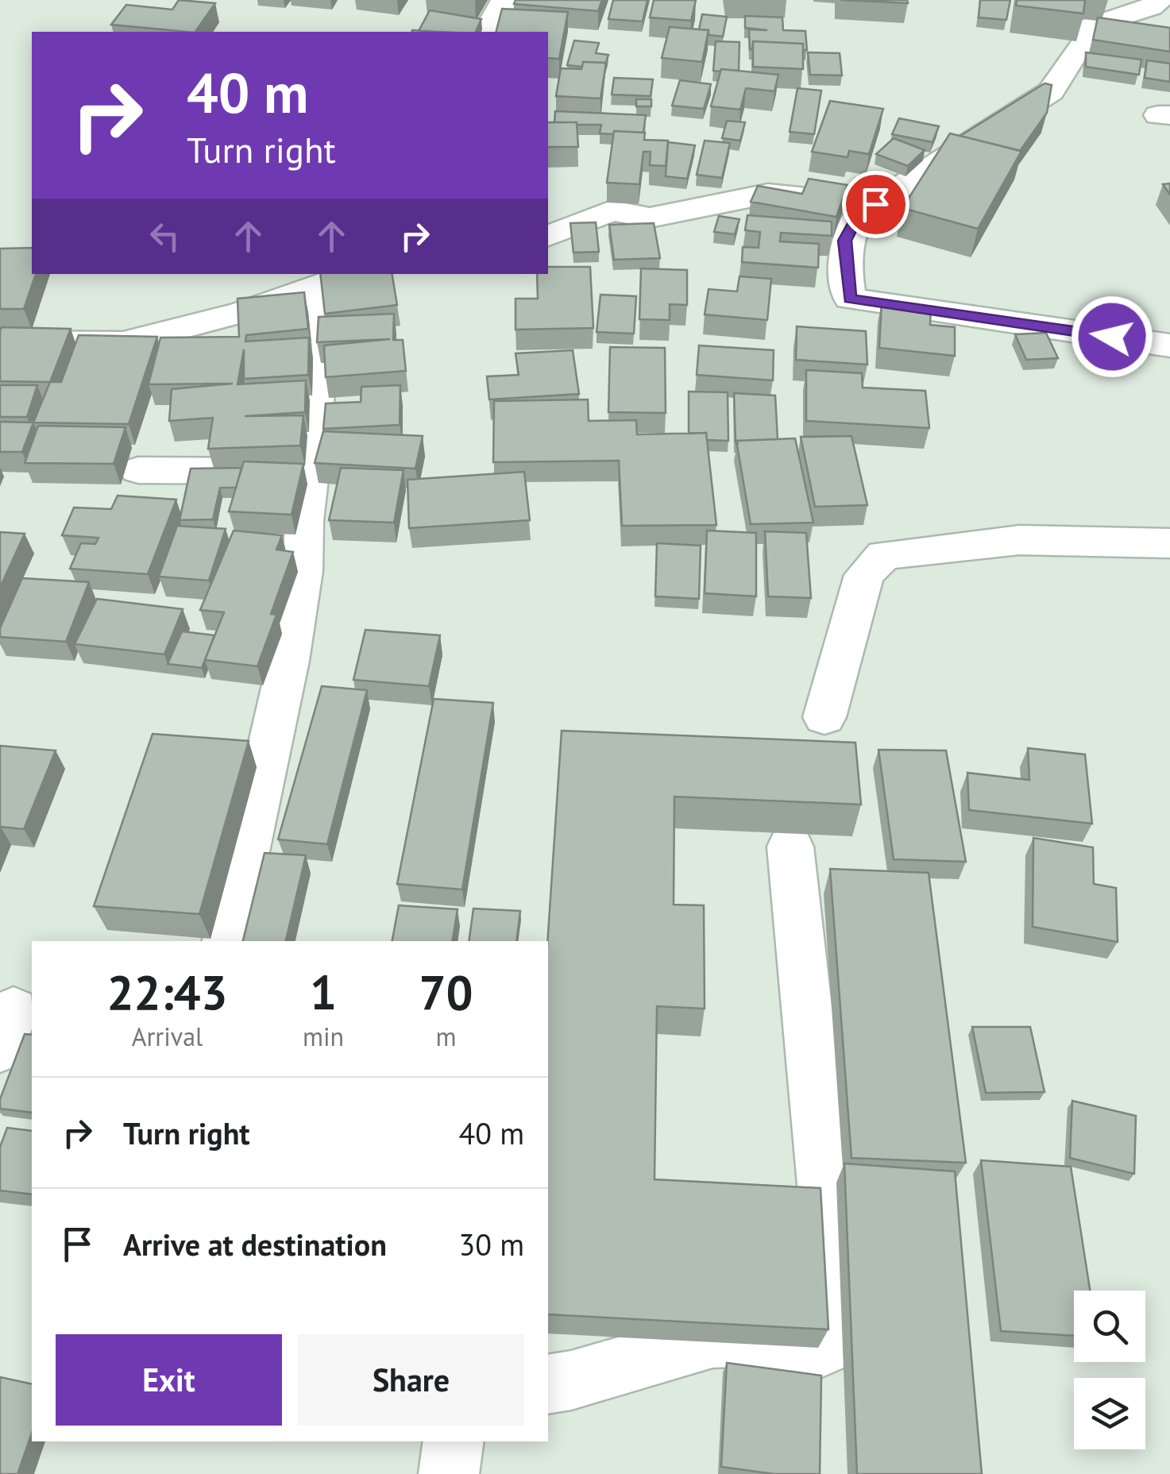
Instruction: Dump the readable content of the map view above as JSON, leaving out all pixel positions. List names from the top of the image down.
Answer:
{
  "page": {
    "turn": ["40 m", "Turn right"],
    "eta": [
      "22:43",
      "Arrival",
      "1",
      "min",
      "70",
      "m"
    ],
    "list": [
      {
        "name": "Turn right",
        "value": "40 m"
      },
      {
        "name": "Arrive at destination",
        "value": "30 m"
      }
    ],
    "buttons": ["Exit", "Share"]
  }
}
